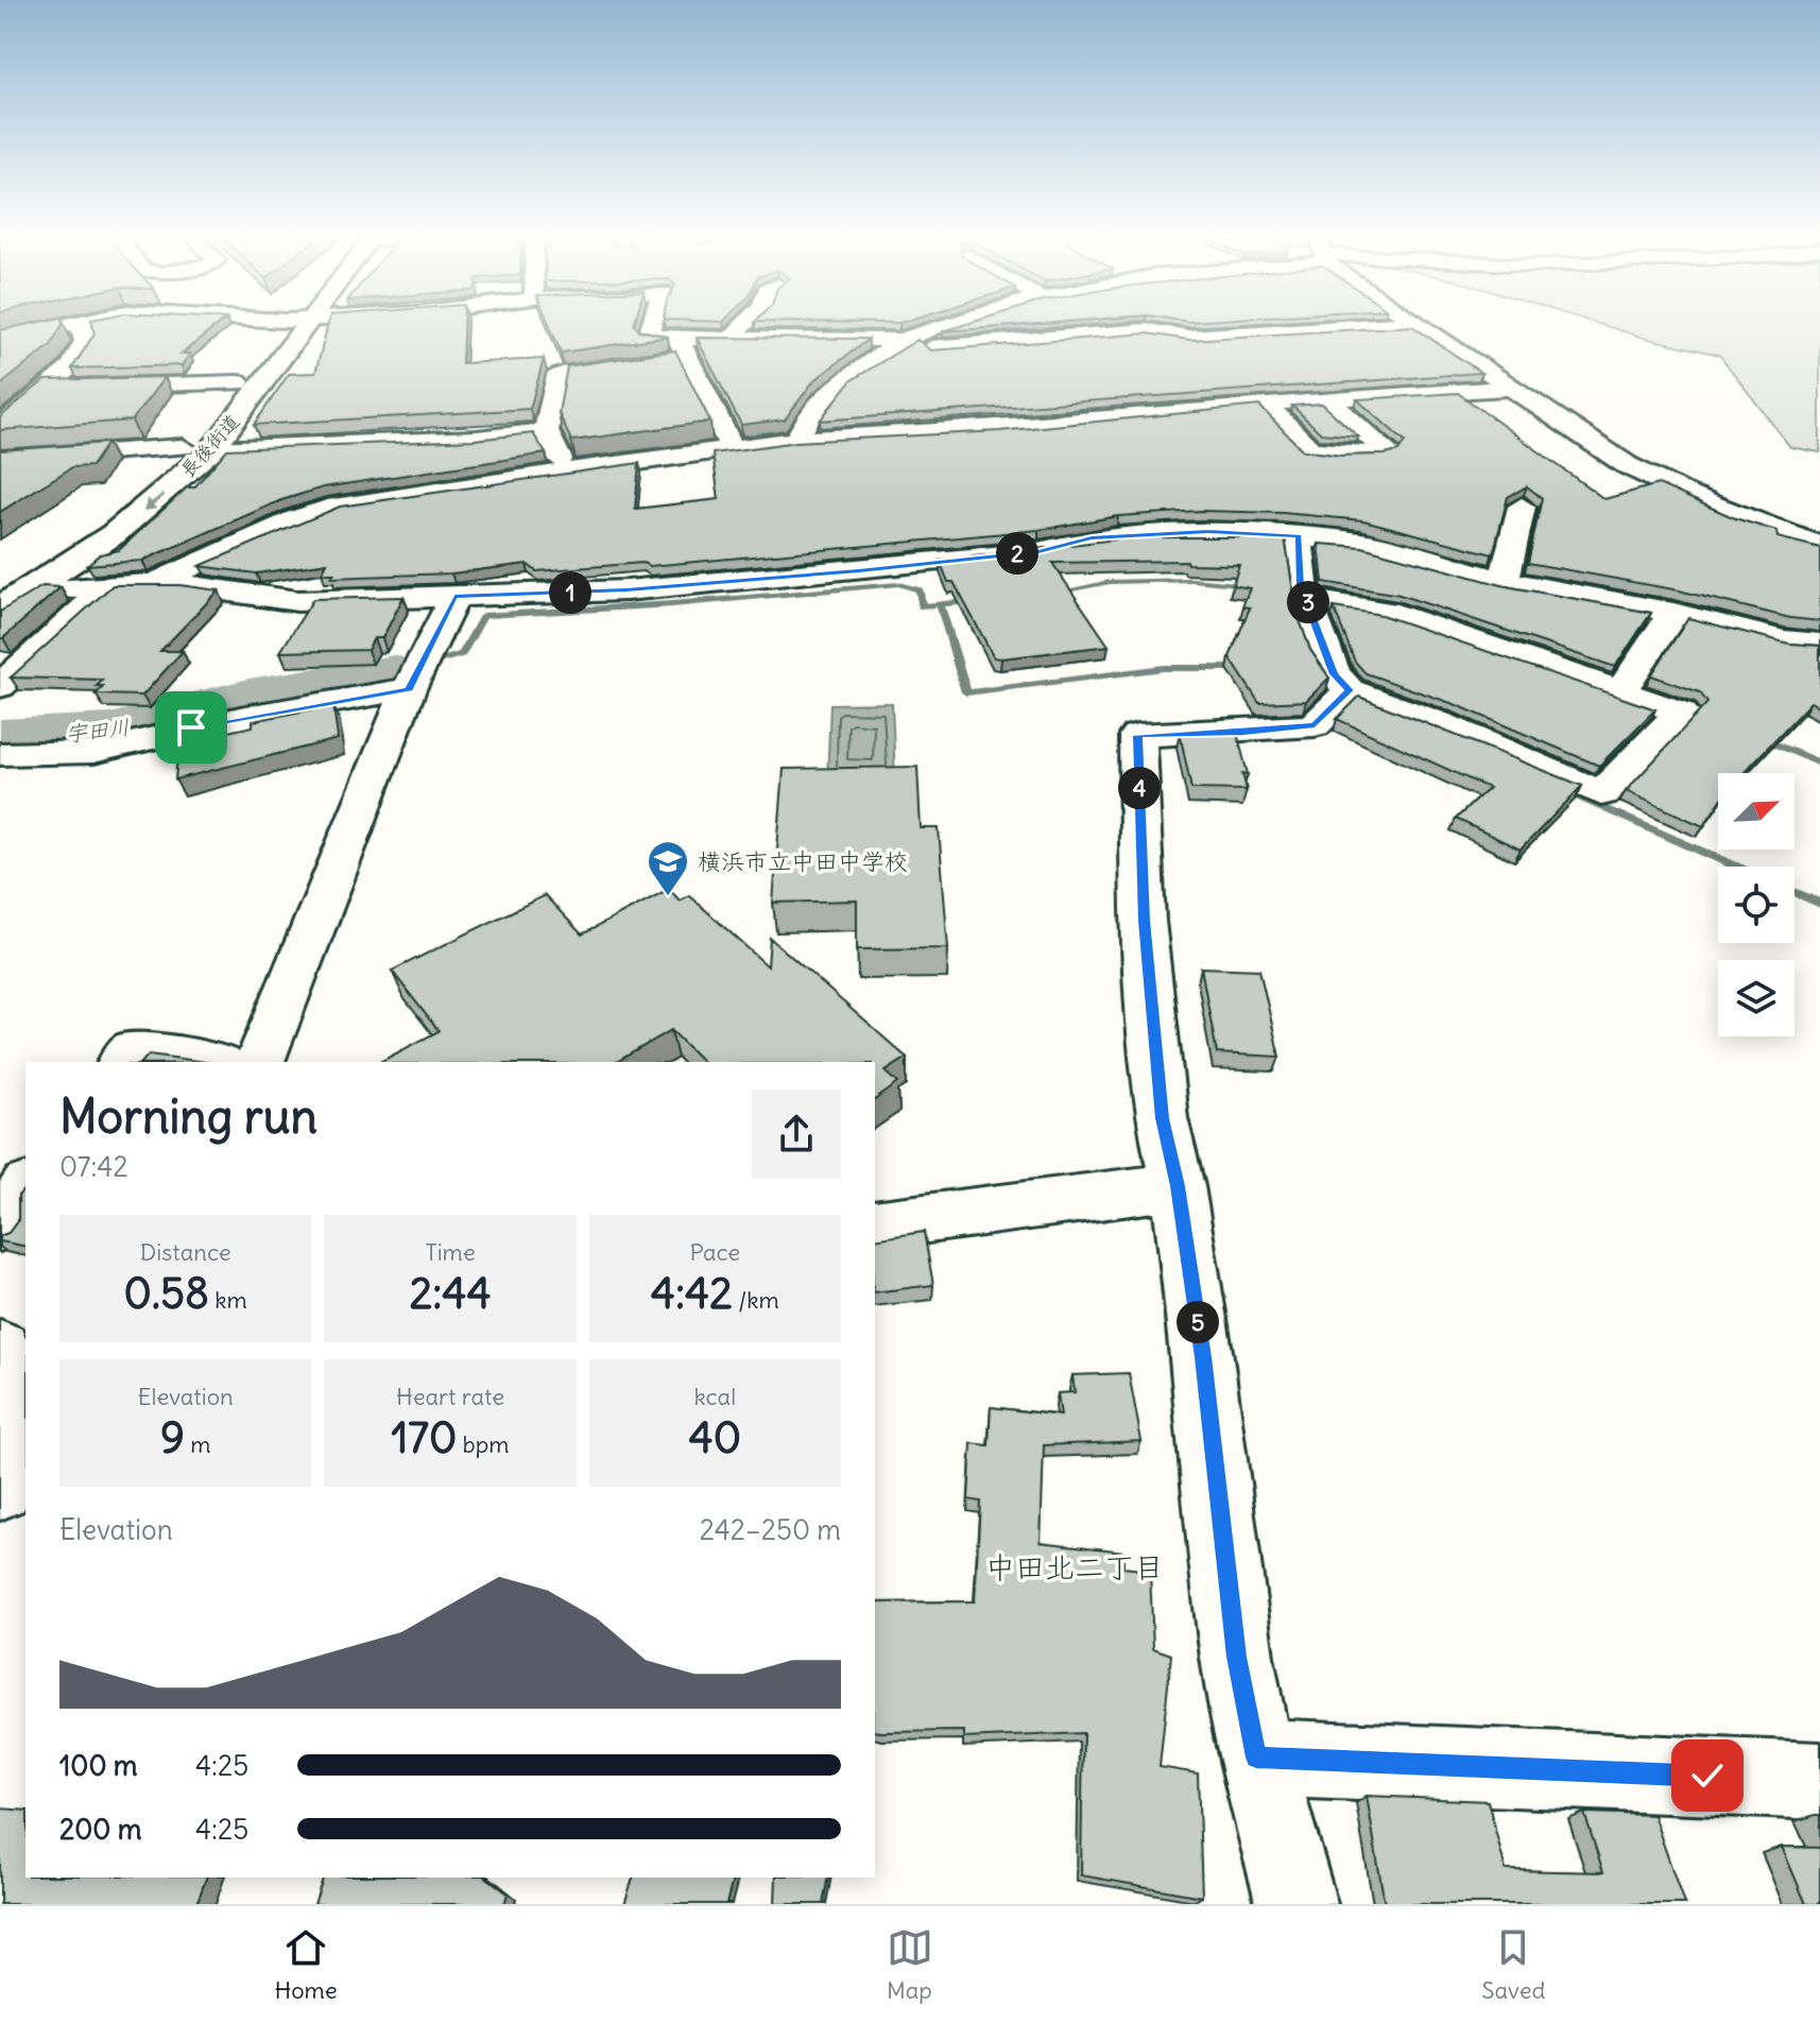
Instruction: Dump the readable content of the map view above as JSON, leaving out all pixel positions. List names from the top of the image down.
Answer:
{
  "streets": {
    "main road": ["長後街道"]
  },
  "districts": ["中田北二丁目"],
  "water": ["宇田川"],
  "places": {
    "school or university": ["横浜市立中田中学校"]
  },
  "north": "top right",
  "page": {
    "pins": [
      "2",
      "1",
      "3",
      "4",
      "5"
    ],
    "heading": ["Morning run", "07:42"],
    "stats": [
      ["Distance", "0.58 km"],
      ["Time", "2:44"],
      ["Pace", "4:42 /km"],
      ["Elevation", "9 m"],
      ["Heart rate", "170 bpm"],
      ["kcal", "40"]
    ],
    "chart": ["Elevation", "242–250 m"],
    "list": [
      {
        "name": "100 m",
        "note": "4:25"
      },
      {
        "name": "200 m",
        "note": "4:25"
      }
    ],
    "tabs": ["Home", "Map", "Saved"]
  }
}
